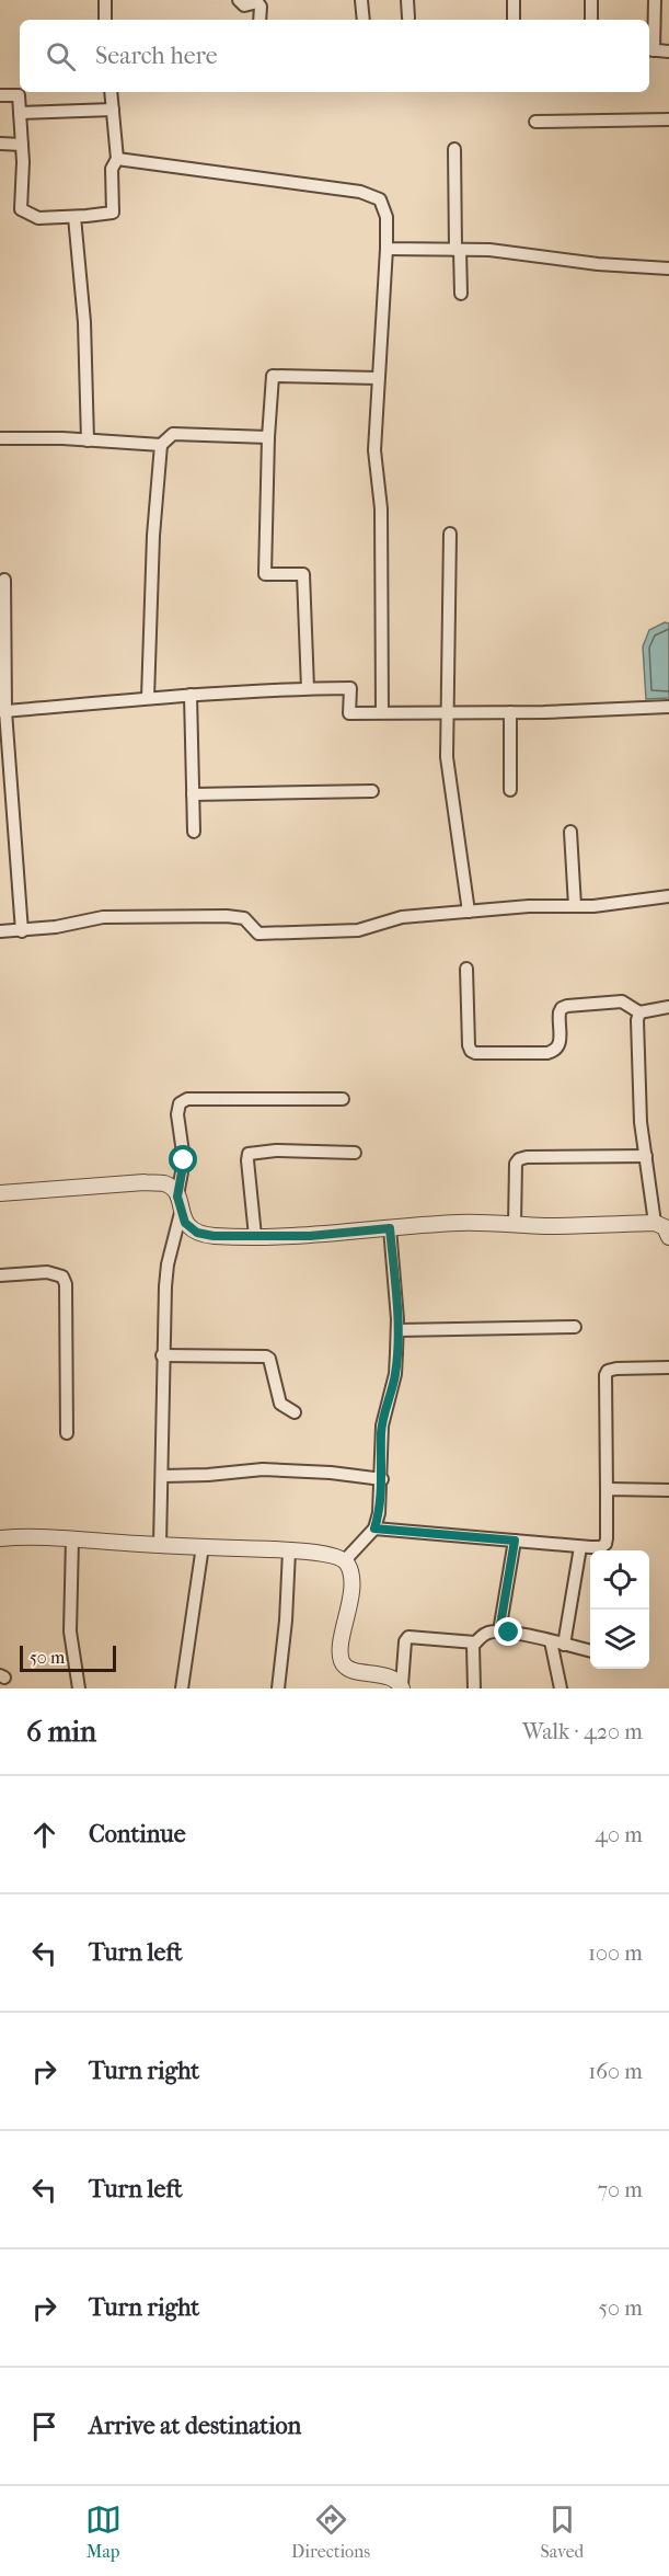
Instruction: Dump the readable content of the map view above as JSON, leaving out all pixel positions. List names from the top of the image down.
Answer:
{
  "scale_bar": "50 m",
  "page": {
    "search": "Search here",
    "scale": "50 m",
    "heading": ["6 min", "Walk · 420 m"],
    "list": [
      ["Continue", "40 m"],
      ["Turn left", "100 m"],
      ["Turn right", "160 m"],
      ["Turn left", "70 m"],
      ["Turn right", "50 m"],
      "Arrive at destination"
    ],
    "nav": ["Map", "Directions", "Saved"]
  }
}
